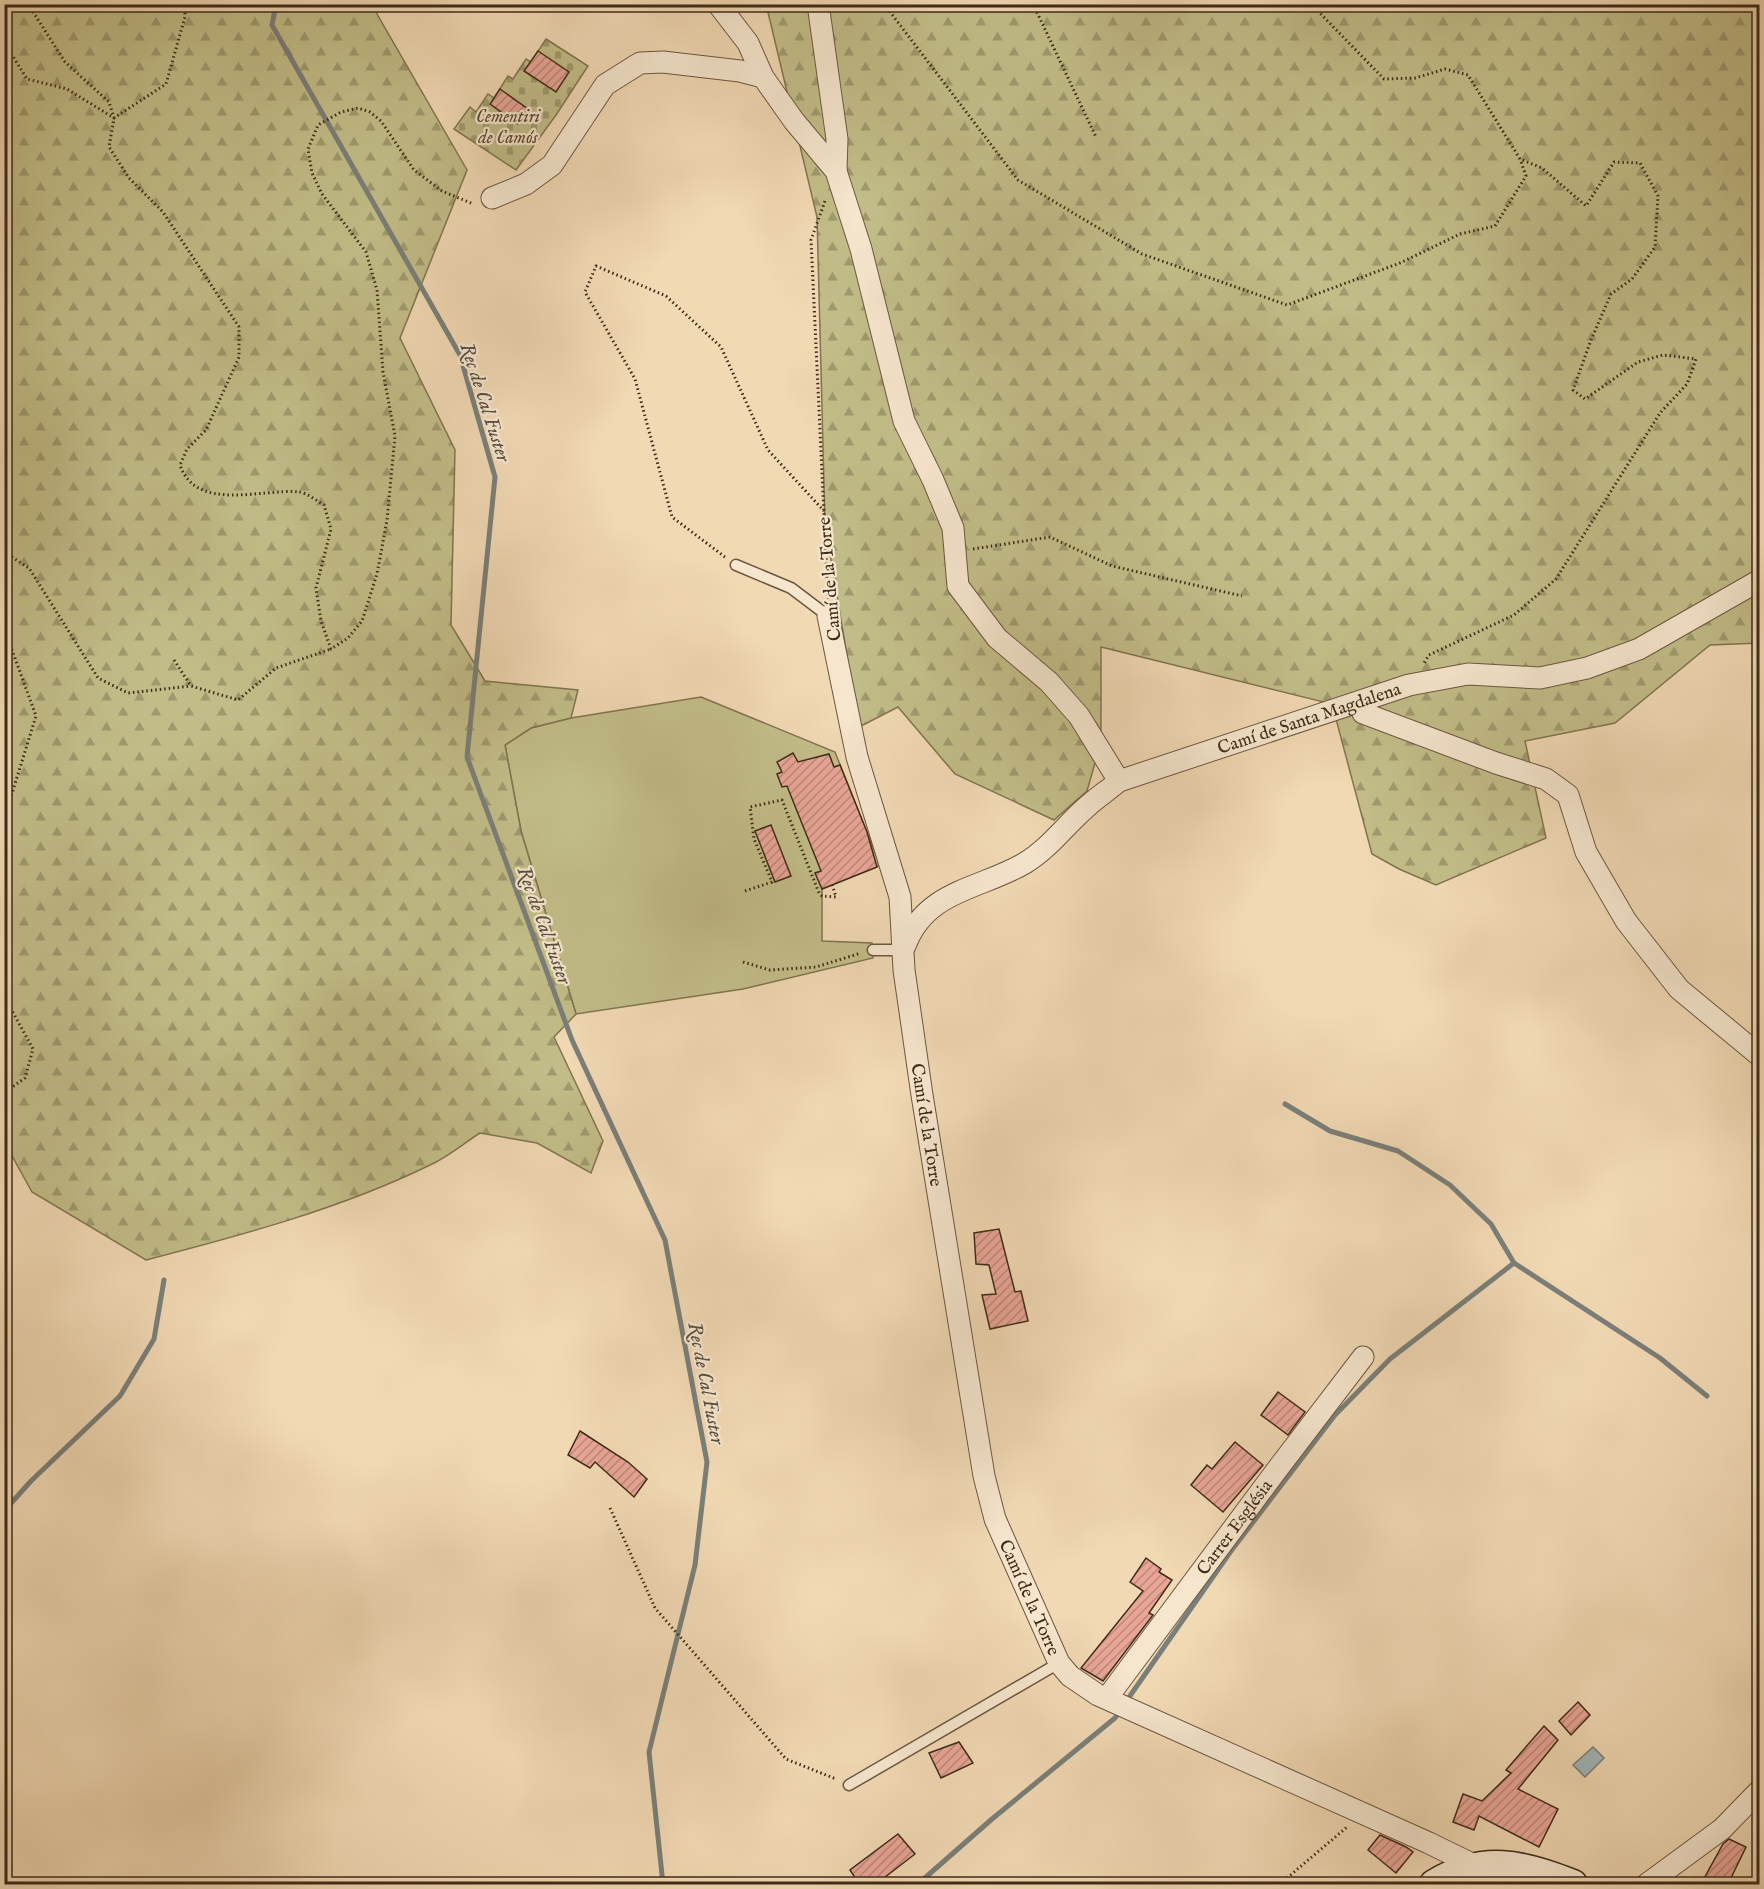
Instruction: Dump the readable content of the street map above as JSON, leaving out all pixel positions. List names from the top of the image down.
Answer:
{
  "streets": {
    "street": ["Camí de la Torre", "Camí de Santa Magdalena", "Carrer Església"]
  },
  "crossings": [
    ["Camí de la Torre", "Camí de Santa Magdalena"],
    ["Camí de la Torre", "Carrer Església"]
  ],
  "water": ["Rec de Cal Fuster"],
  "parks": ["Cementiri de Camós"]
}
